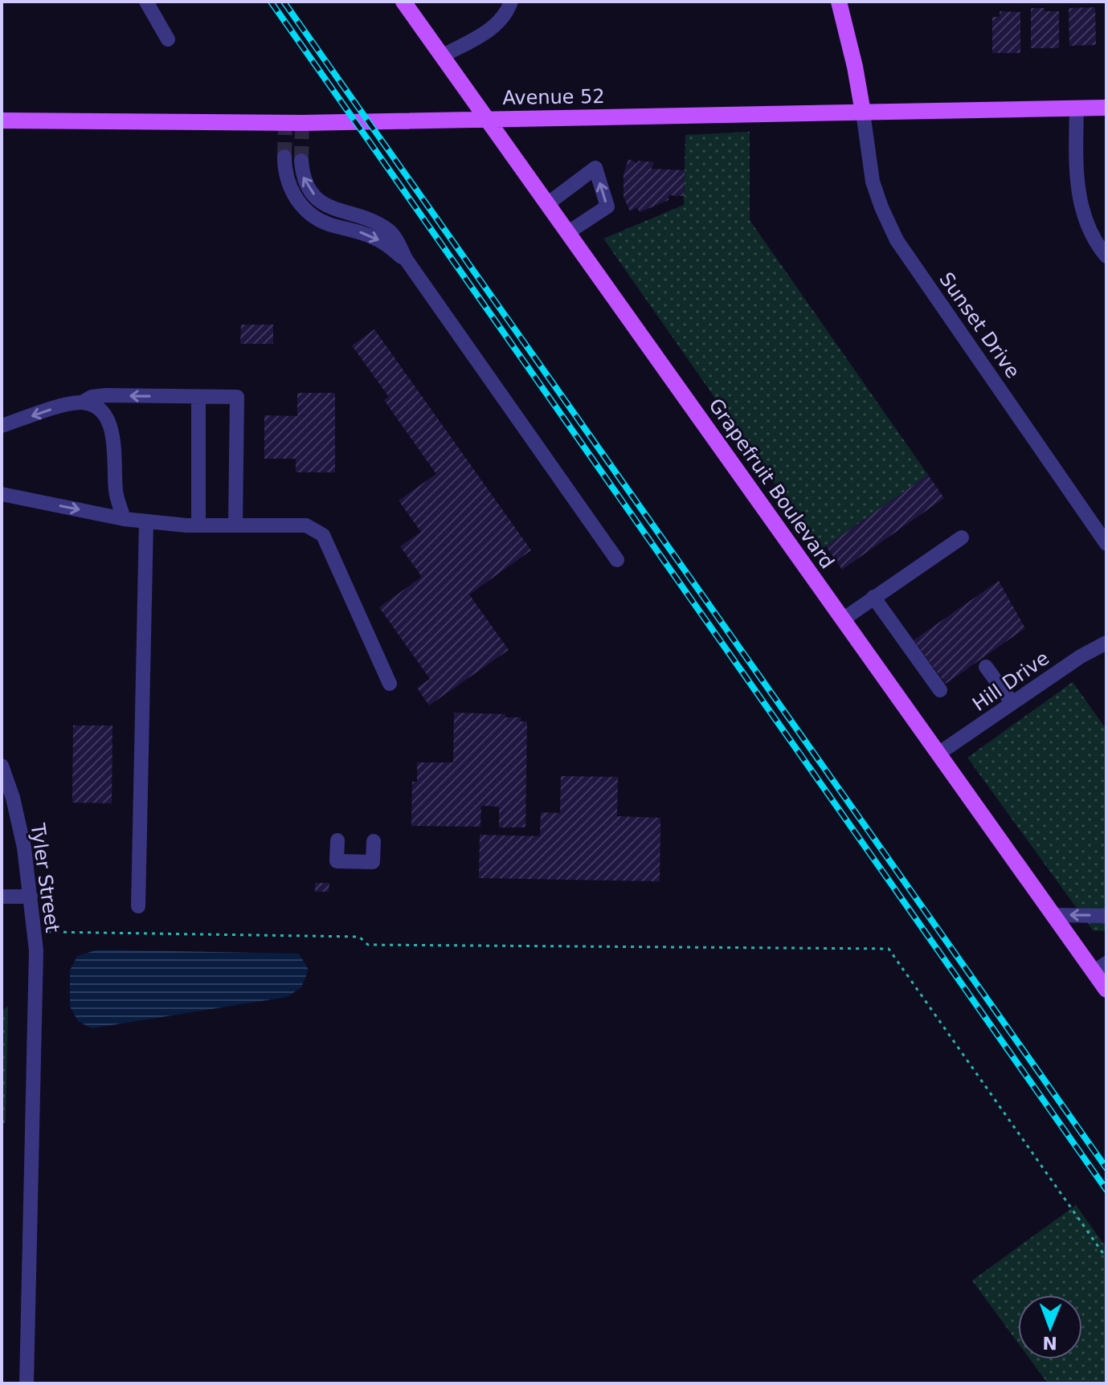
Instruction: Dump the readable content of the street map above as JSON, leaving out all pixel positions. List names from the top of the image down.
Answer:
{
  "streets": {
    "main road": ["Avenue 52", "Grapefruit Boulevard"],
    "street": ["Sunset Drive", "Hill Drive", "Tyler Street"]
  },
  "crossings": [
    ["Avenue 52", "Sunset Drive"],
    ["Grapefruit Boulevard", "Hill Drive"]
  ],
  "north": "bottom"
}
